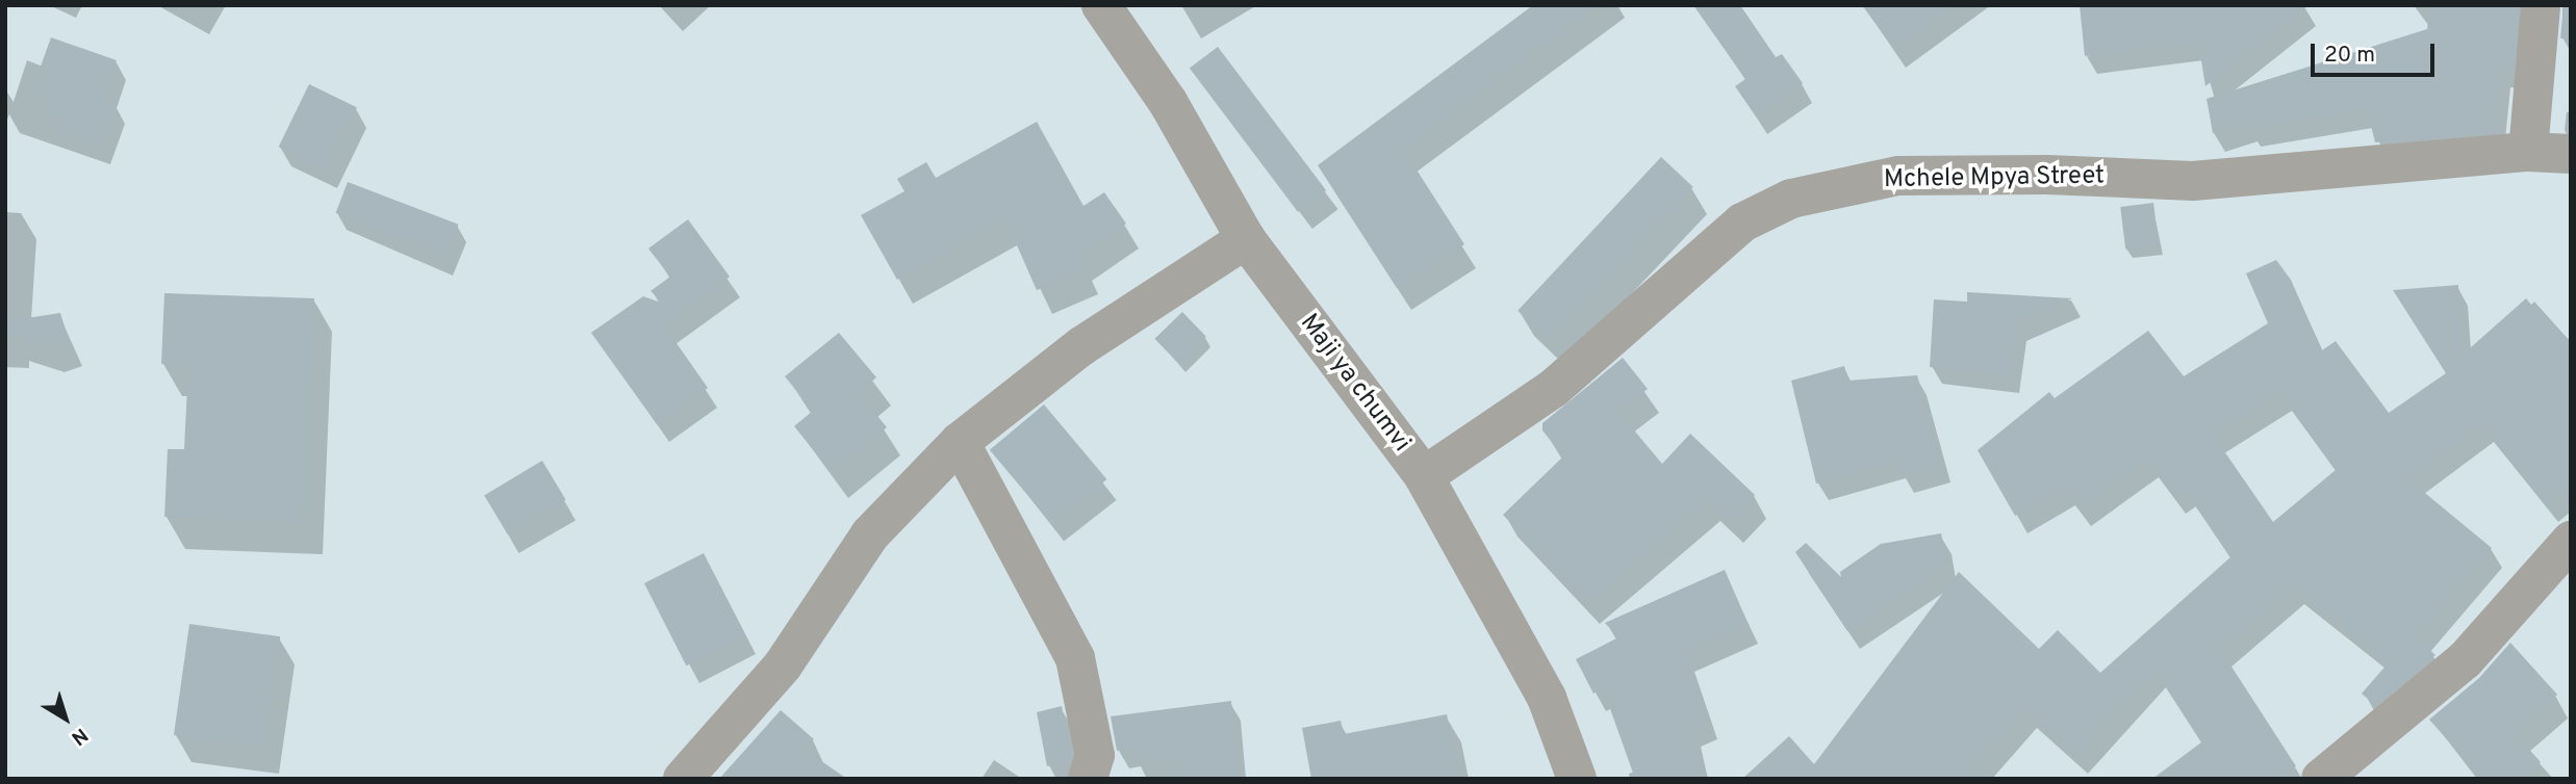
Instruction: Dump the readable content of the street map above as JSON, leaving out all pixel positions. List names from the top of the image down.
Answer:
{
  "streets": {
    "street": ["Mchele Mpya Street", "Maji ya chumvi"]
  },
  "crossings": [
    ["Mchele Mpya Street", "Maji ya chumvi"]
  ],
  "scale_bar": "20 m",
  "north": "bottom right"
}
